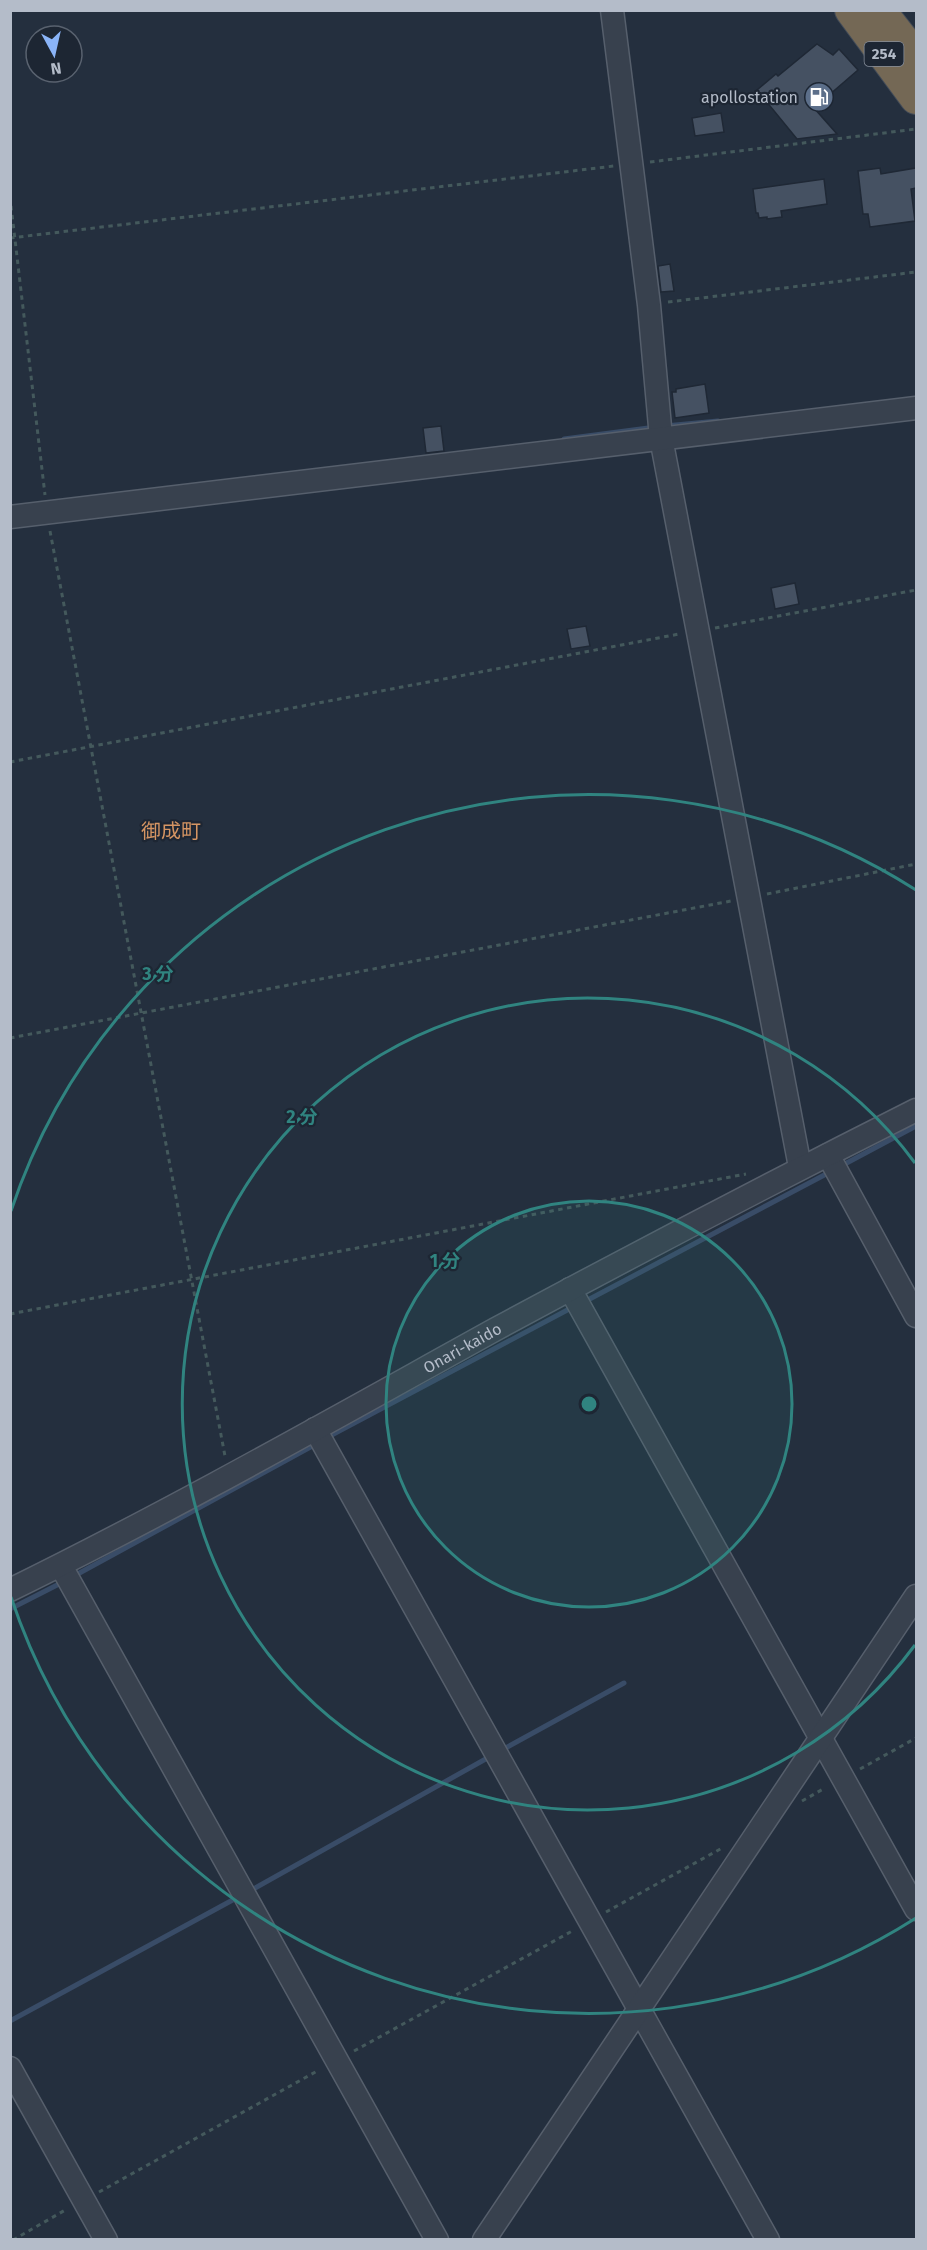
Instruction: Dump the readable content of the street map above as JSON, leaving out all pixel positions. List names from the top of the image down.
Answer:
{
  "streets": {
    "highway": ["254"],
    "street": ["Onari-kaido"]
  },
  "districts": ["御成町"],
  "places": {
    "fuel station": ["apollostation"]
  },
  "north": "bottom",
  "rings": ["3 分", "2 分", "1 分"]
}
